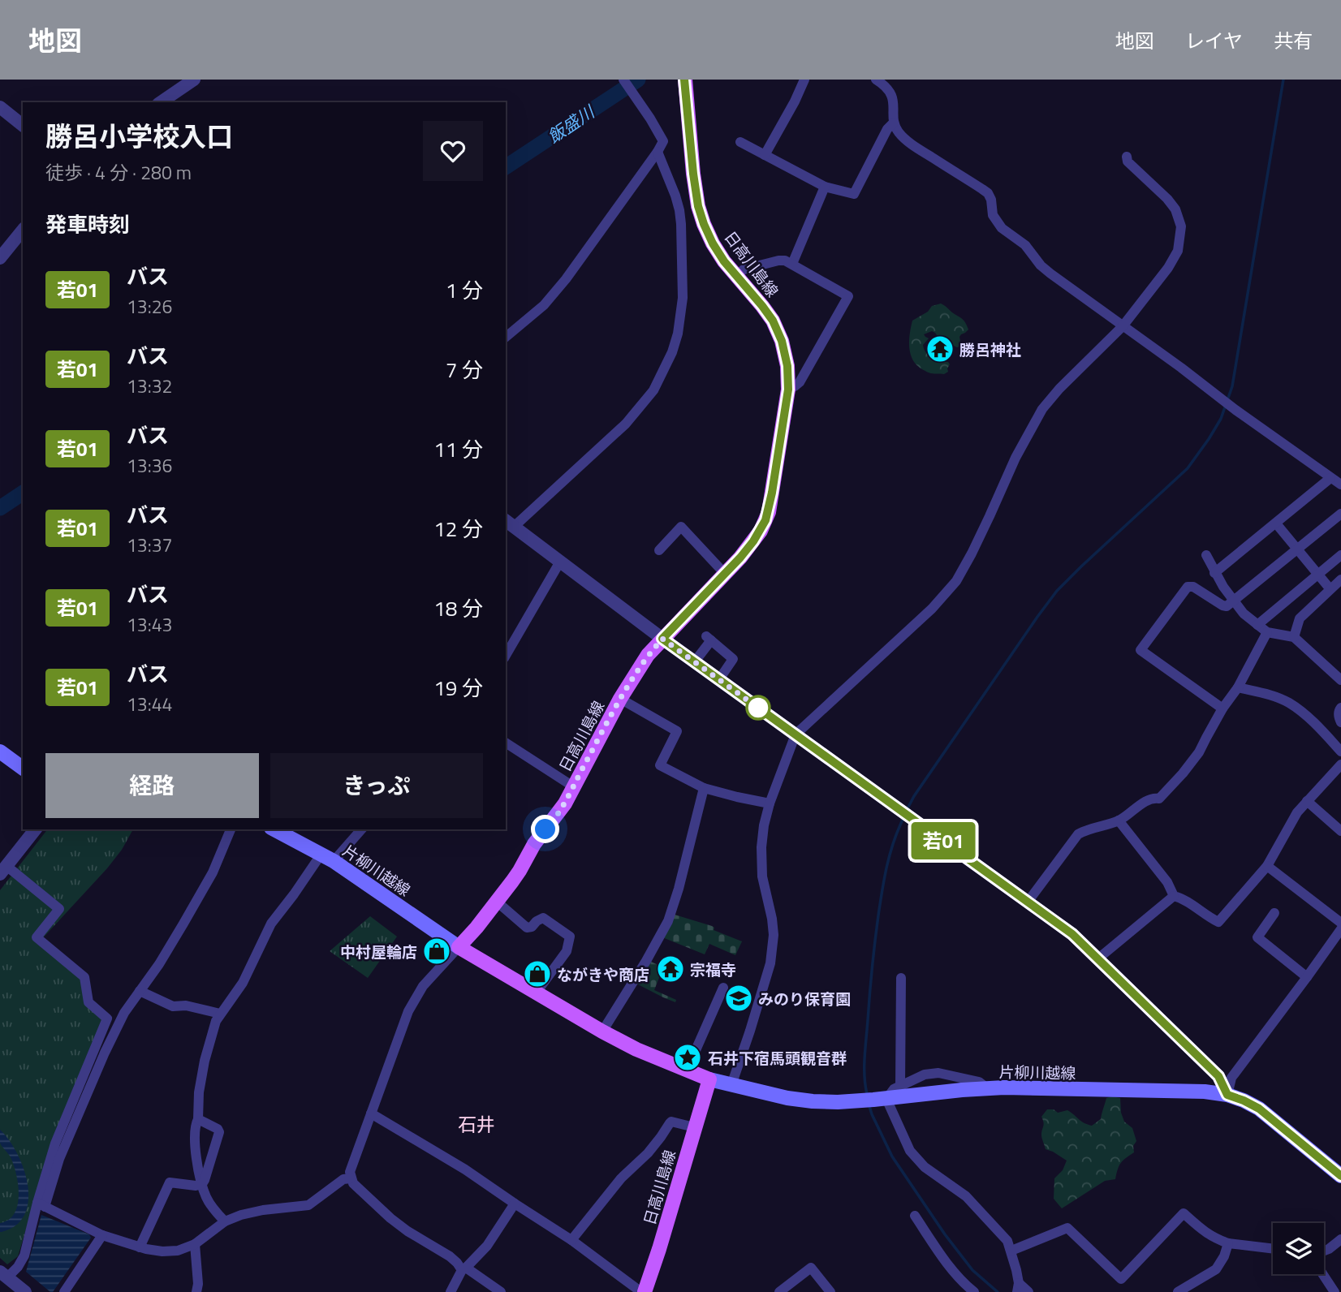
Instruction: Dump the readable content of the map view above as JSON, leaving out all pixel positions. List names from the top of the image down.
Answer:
{
  "streets": {
    "main road": ["日高川島線", "片柳川越線"]
  },
  "crossings": [
    ["日高川島線", "片柳川越線"]
  ],
  "districts": ["石井"],
  "water": ["飯盛川"],
  "places": {
    "temple": ["勝呂神社", "宗福寺"],
    "shop": ["中村屋輪店", "ながきや商店"],
    "school or university": ["みのり保育園"],
    "place": ["石井下宿馬頭観音群"]
  },
  "lines": ["bus line 若01"],
  "page": {
    "header": "地図",
    "nav": ["地図", "レイヤ", "共有"],
    "on_map": "若01",
    "heading": [
      ["勝呂小学校入口", "徒歩 · 4 分 · 280 m"],
      "発車時刻"
    ],
    "list": [
      {
        "mark": "若01",
        "name": "バス",
        "note": "13:26",
        "value": "1 分"
      },
      {
        "mark": "若01",
        "name": "バス",
        "note": "13:32",
        "value": "7 分"
      },
      {
        "mark": "若01",
        "name": "バス",
        "note": "13:36",
        "value": "11 分"
      },
      {
        "mark": "若01",
        "name": "バス",
        "note": "13:37",
        "value": "12 分"
      },
      {
        "mark": "若01",
        "name": "バス",
        "note": "13:43",
        "value": "18 分"
      },
      {
        "mark": "若01",
        "name": "バス",
        "note": "13:44",
        "value": "19 分"
      }
    ],
    "buttons": ["経路", "きっぷ"]
  }
}
